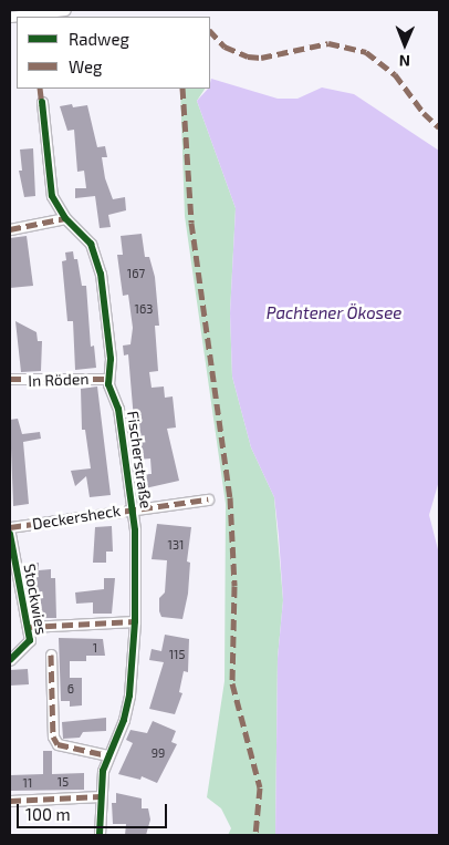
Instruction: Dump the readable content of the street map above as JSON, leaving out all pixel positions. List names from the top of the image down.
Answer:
{
  "streets": {
    "street": [
      "In Röden",
      "Fischerstraße",
      "Deckersheck",
      "Stockwies"
    ]
  },
  "crossings": [
    ["In Röden", "Fischerstraße"],
    ["Fischerstraße", "Deckersheck"]
  ],
  "water": ["Pachtener Ökosee"],
  "house_numbers": [
    "167",
    "163",
    "131",
    "1",
    "115",
    "6",
    "99",
    "15",
    "11"
  ],
  "legend": ["Radweg", "Weg"],
  "scale_bar": "100 m",
  "north": "bottom"
}
